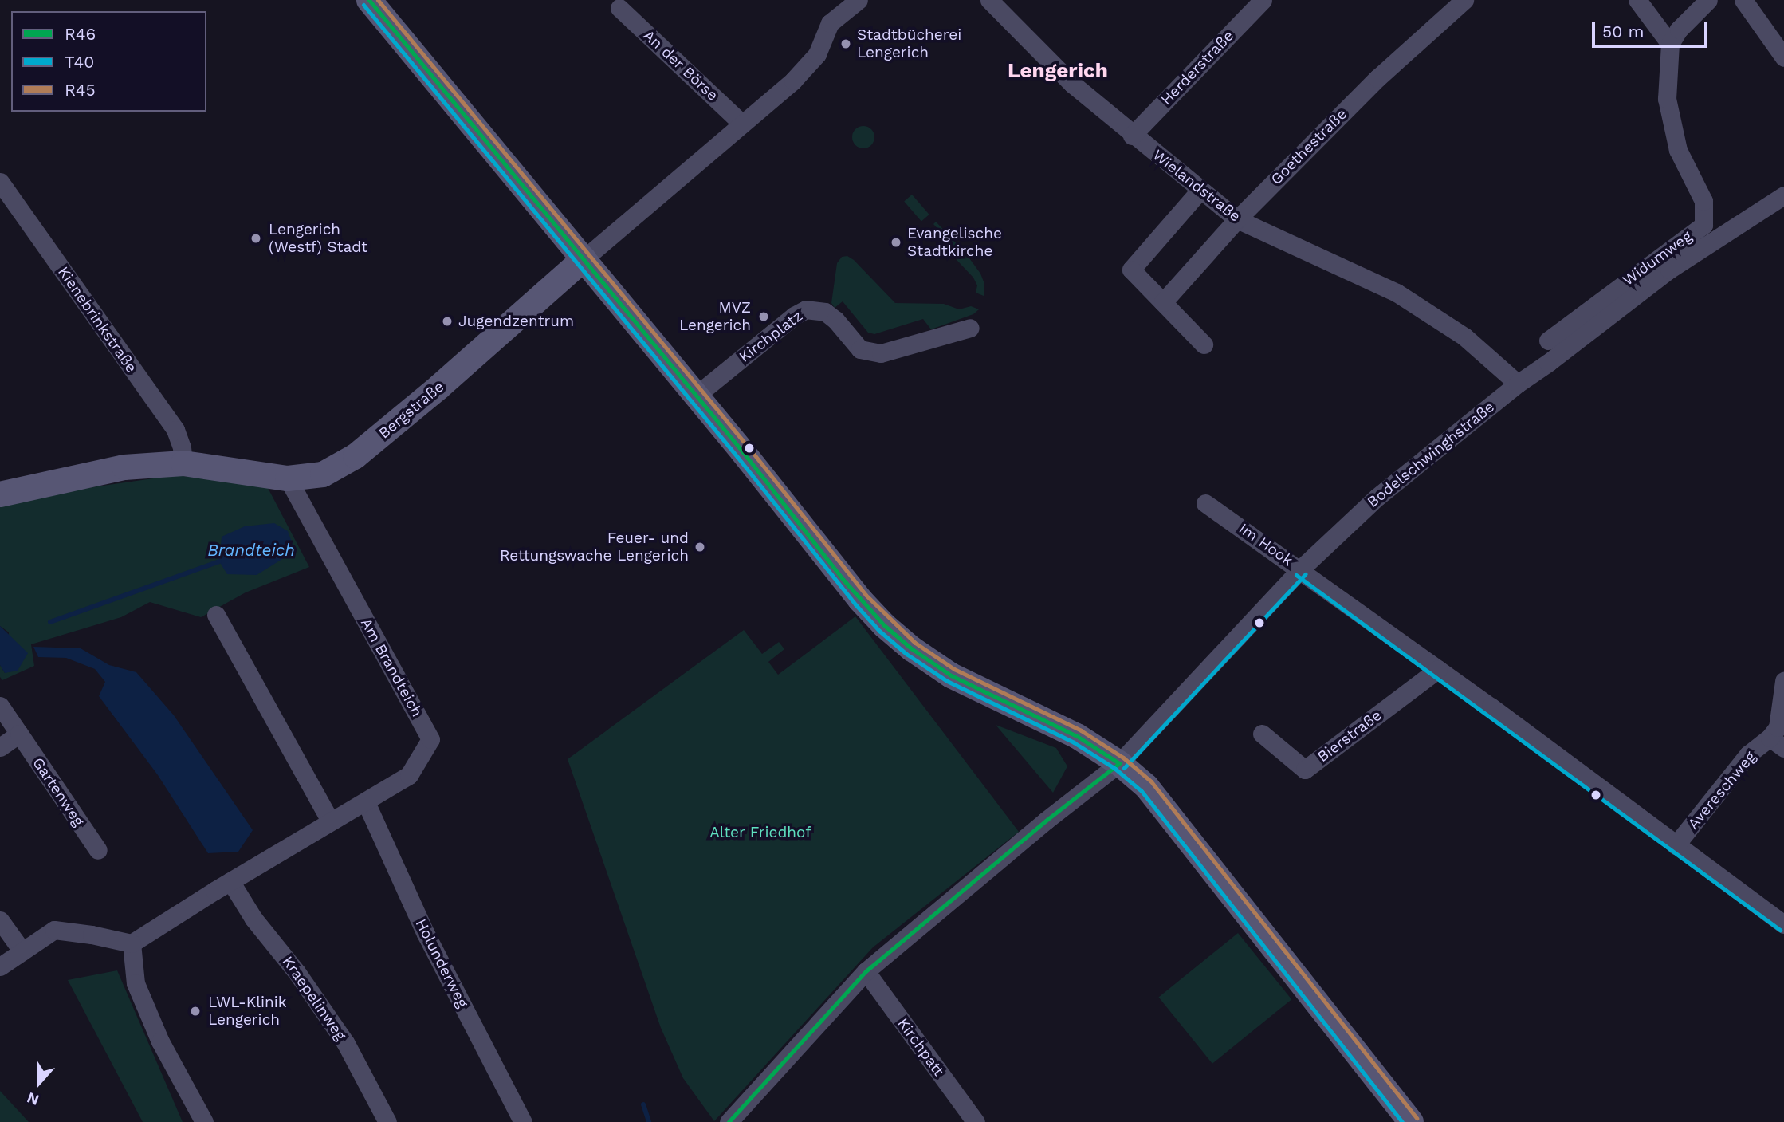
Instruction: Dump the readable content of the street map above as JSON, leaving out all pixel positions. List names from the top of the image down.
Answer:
{
  "streets": {
    "street": [
      "An der Börse",
      "Herderstraße",
      "Goethestraße",
      "Wielandstraße",
      "Widumweg",
      "Kienebrinkstraße",
      "Kirchplatz",
      "Bergstraße",
      "Bodelschwinghstraße",
      "Im Hook",
      "Am Brandteich",
      "Bierstraße",
      "Avereschweg",
      "Gartenweg",
      "Holunderweg",
      "Kraepelinweg",
      "Kirchpatt"
    ]
  },
  "crossings": [
    ["An der Börse", "Bergstraße"],
    ["Herderstraße", "Wielandstraße"],
    ["Goethestraße", "Wielandstraße"],
    ["Wielandstraße", "Bodelschwinghstraße"],
    ["Kienebrinkstraße", "Bergstraße"],
    ["Bergstraße", "Am Brandteich"],
    ["Bodelschwinghstraße", "Im Hook"],
    ["Bodelschwinghstraße", "Kirchpatt"],
    ["Im Hook", "Bierstraße"],
    ["Im Hook", "Avereschweg"],
    ["Am Brandteich", "Holunderweg"],
    ["Am Brandteich", "Kraepelinweg"]
  ],
  "districts": ["Lengerich"],
  "water": ["Brandteich"],
  "parks": ["Alter Friedhof"],
  "places": [
    "Stadtbücherei Lengerich",
    "Lengerich (Westf) Stadt",
    "Evangelische Stadtkirche",
    "MVZ Lengerich",
    "Jugendzentrum",
    "Feuer- und Rettungswache Lengerich",
    "LWL-Klinik Lengerich"
  ],
  "lines": ["transit line R46", "transit line R45", "transit line T40"],
  "legend": ["R46", "T40", "R45"],
  "scale_bar": "50 m",
  "north": "bottom"
}
